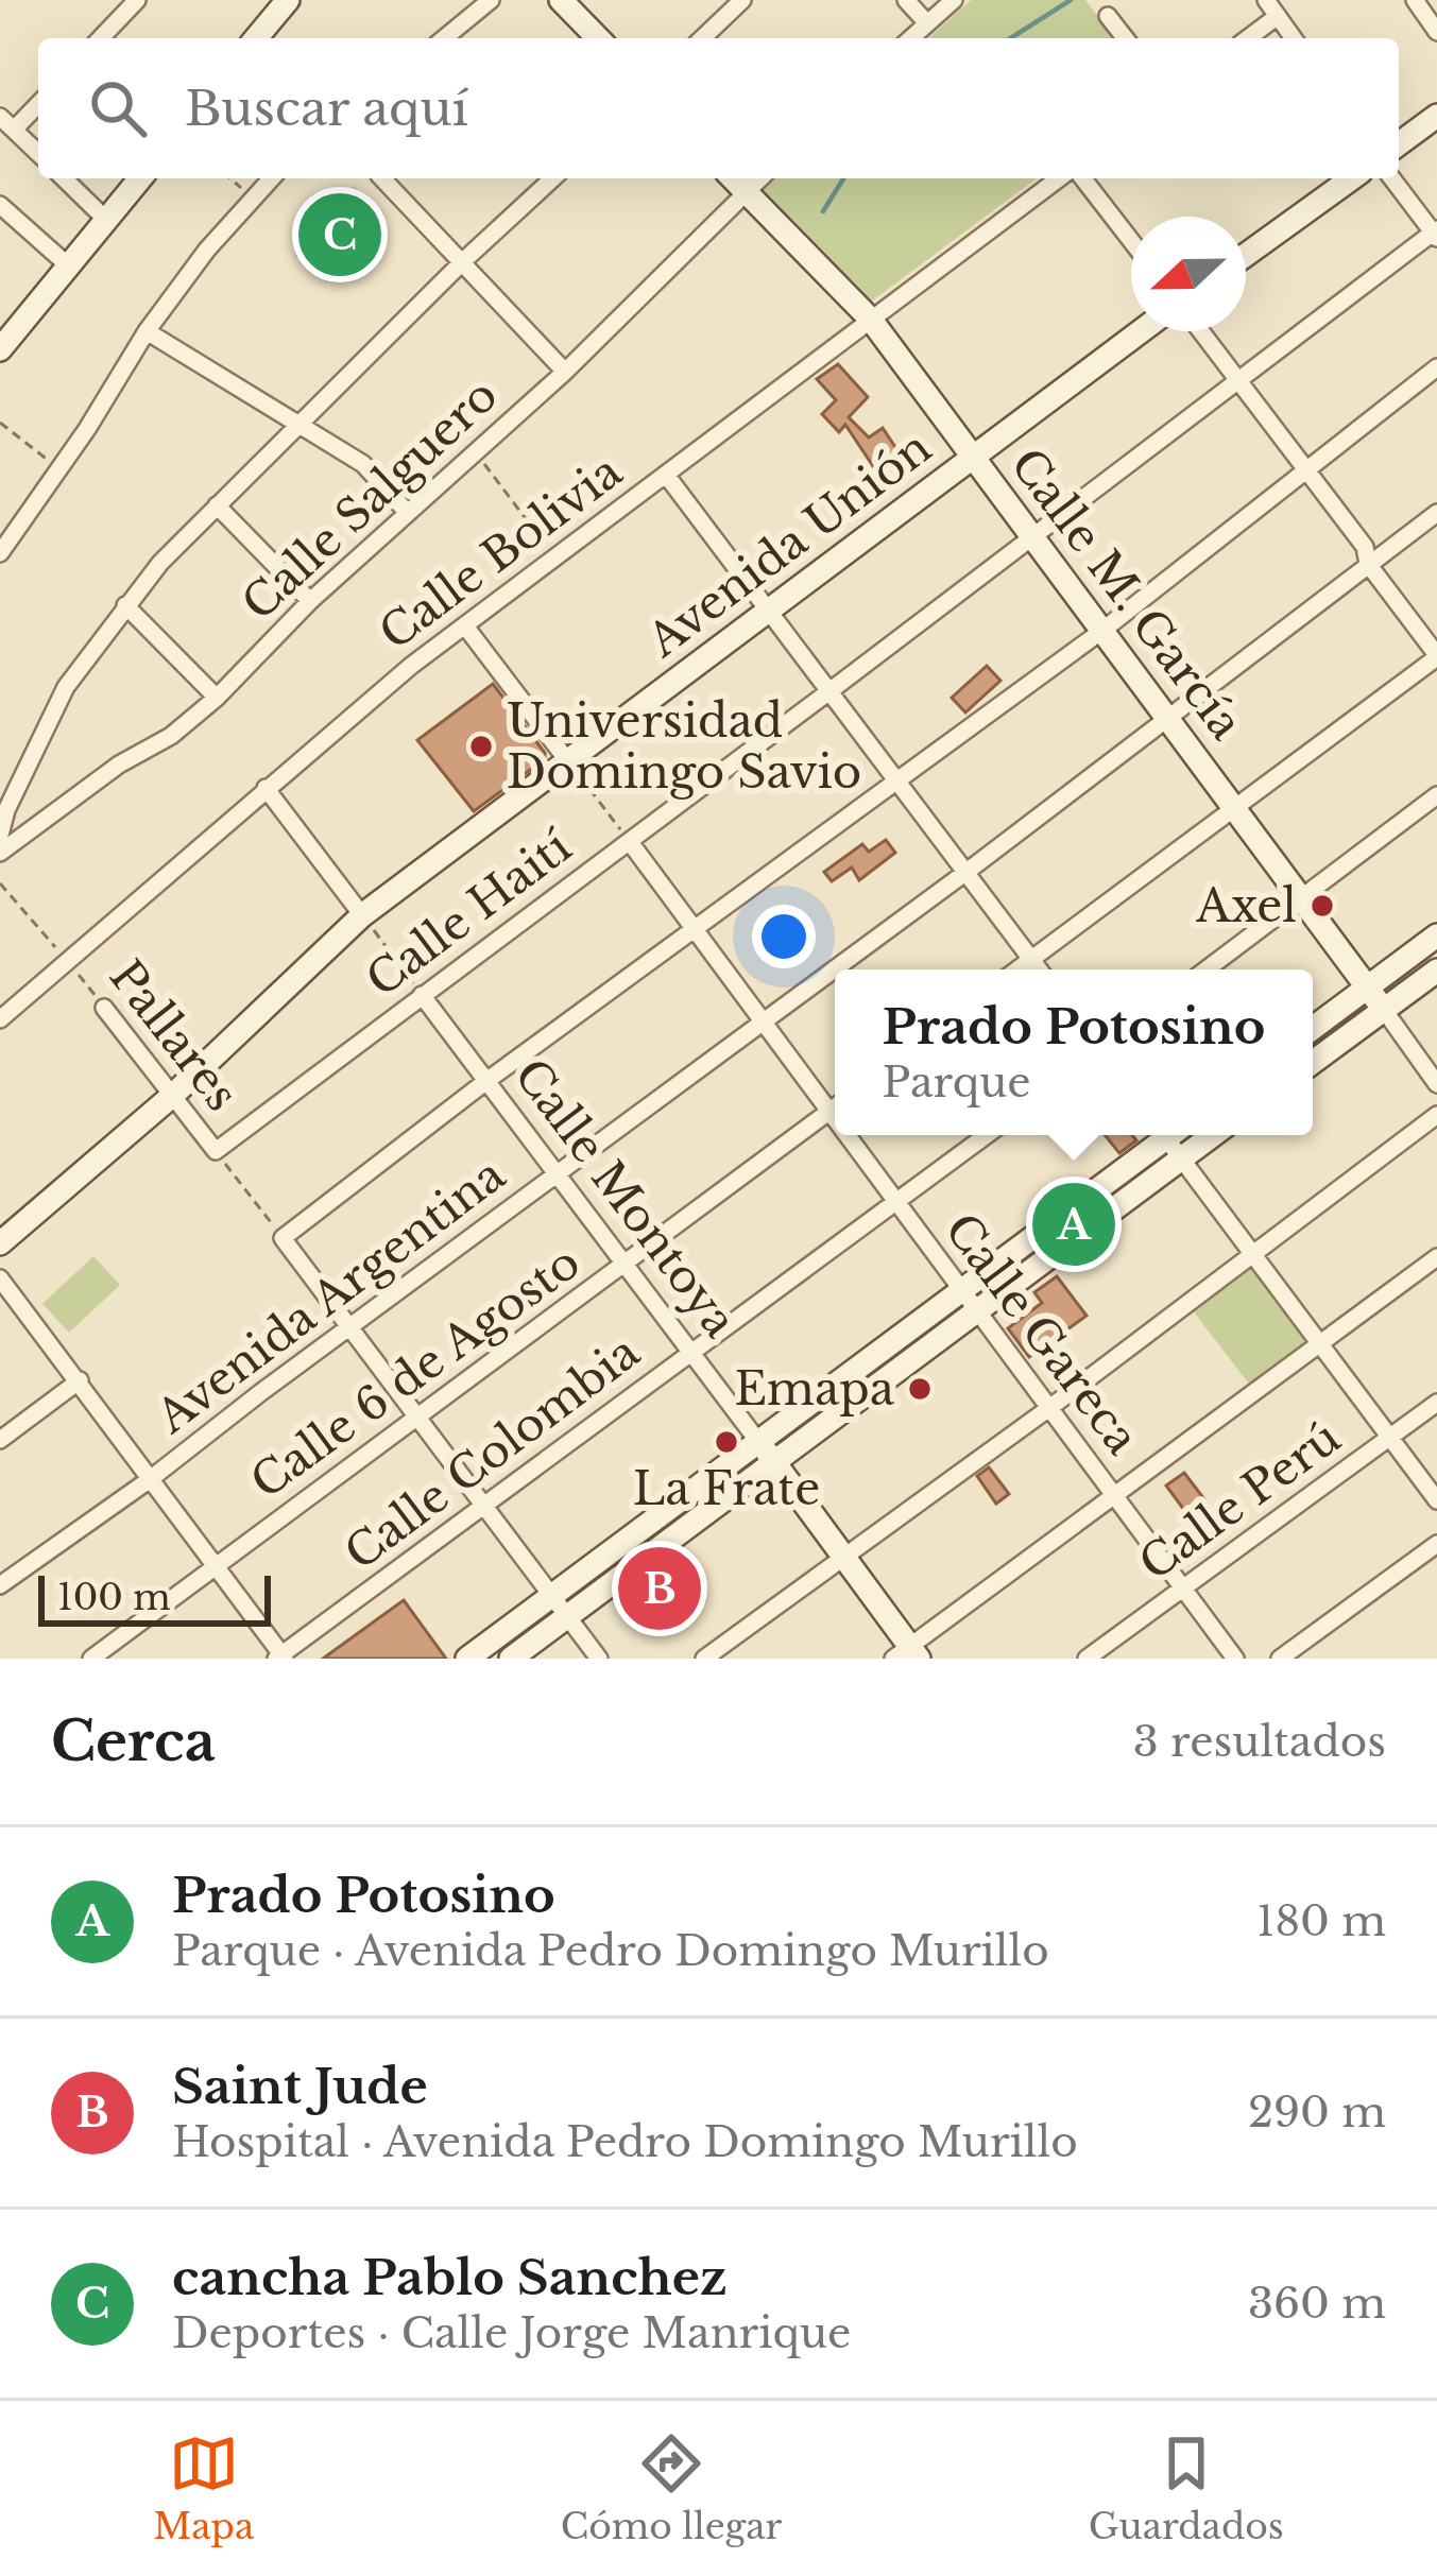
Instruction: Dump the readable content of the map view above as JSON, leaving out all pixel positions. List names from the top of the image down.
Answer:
{
  "streets": {
    "street": [
      "Calle Salguero",
      "Avenida Unión",
      "Calle Bolivia",
      "Calle M. García",
      "Calle Haití",
      "Pallares",
      "Calle Montoya",
      "Avenida Argentina",
      "Calle Gareca",
      "Calle 6 de Agosto",
      "Calle Colombia",
      "Calle Perú"
    ]
  },
  "crossings": [
    ["Calle Salguero", "Calle M. García"],
    ["Avenida Unión", "Calle M. García"],
    ["Avenida Unión", "Pallares"],
    ["Calle Bolivia", "Calle M. García"],
    ["Calle Bolivia", "Pallares"],
    ["Calle M. García", "Calle Haití"],
    ["Calle M. García", "Avenida Argentina"],
    ["Calle Haití", "Pallares"],
    ["Calle Haití", "Calle Montoya"],
    ["Calle Haití", "Calle Gareca"],
    ["Calle Montoya", "Avenida Argentina"],
    ["Calle Montoya", "Calle 6 de Agosto"],
    ["Calle Montoya", "Calle Colombia"],
    ["Avenida Argentina", "Calle Gareca"],
    ["Calle Gareca", "Calle 6 de Agosto"],
    ["Calle Gareca", "Calle Colombia"],
    ["Calle Gareca", "Calle Perú"]
  ],
  "places": [
    "Universidad Domingo Savio",
    "Axel",
    "Emapa",
    "La Frate"
  ],
  "scale_bar": "100 m",
  "north": "left",
  "page": {
    "search": "Buscar aquí",
    "pins": ["C", "A", "B"],
    "popup": ["Prado Potosino", "Parque"],
    "scale": "100 m",
    "heading": ["Cerca", "3 resultados"],
    "list": [
      {
        "mark": "A",
        "name": "Prado Potosino",
        "note": "Parque · Avenida Pedro Domingo Murillo",
        "value": "180 m"
      },
      {
        "mark": "B",
        "name": "Saint Jude",
        "note": "Hospital · Avenida Pedro Domingo Murillo",
        "value": "290 m"
      },
      {
        "mark": "C",
        "name": "cancha Pablo Sanchez",
        "note": "Deportes · Calle Jorge Manrique",
        "value": "360 m"
      }
    ],
    "nav": ["Mapa", "Cómo llegar", "Guardados"]
  }
}
